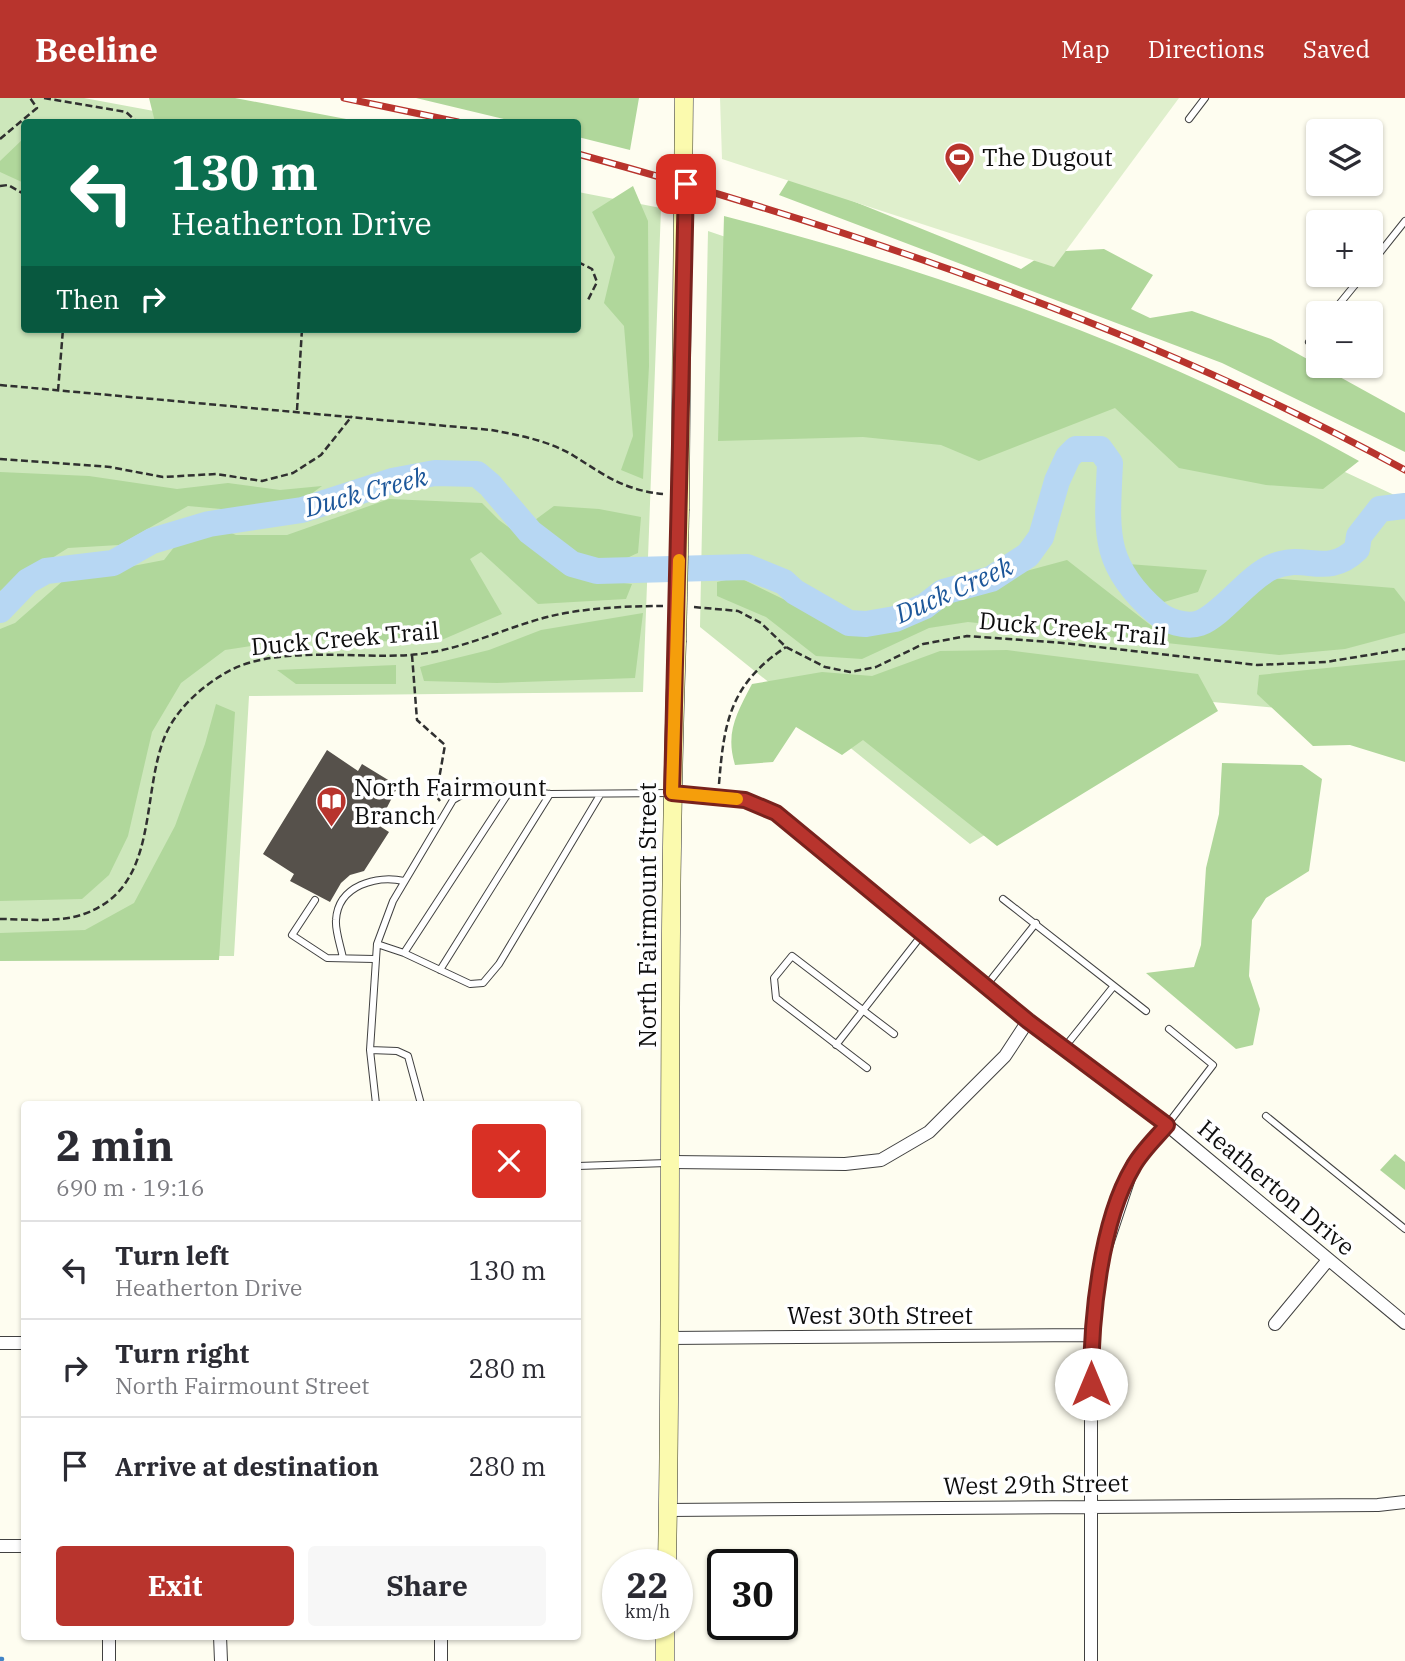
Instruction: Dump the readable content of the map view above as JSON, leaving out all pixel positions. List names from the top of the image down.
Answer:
{
  "streets": {
    "street": [
      "North Fairmount Street",
      "Heatherton Drive",
      "West 30th Street",
      "West 29th Street"
    ],
    "path": ["Duck Creek Trail"]
  },
  "crossings": [
    ["North Fairmount Street", "Heatherton Drive"],
    ["North Fairmount Street", "West 30th Street"],
    ["North Fairmount Street", "West 29th Street"]
  ],
  "water": ["Duck Creek"],
  "places": {
    "sports": ["The Dugout"],
    "library": ["North Fairmount Branch"]
  },
  "page": {
    "header": "Beeline",
    "nav": ["Map", "Directions", "Saved"],
    "map_buttons": ["+", "−"],
    "turn": ["130 m", "Heatherton Drive"],
    "then": "Then",
    "heading": ["2 min", "690 m · 19:16"],
    "list": [
      {
        "name": "Turn left",
        "note": "Heatherton Drive",
        "value": "130 m"
      },
      {
        "name": "Turn right",
        "note": "North Fairmount Street",
        "value": "280 m"
      },
      {
        "name": "Arrive at destination",
        "value": "280 m"
      }
    ],
    "buttons": ["Exit", "Share"],
    "speed": "22 km/h",
    "limit": "30"
  }
}
